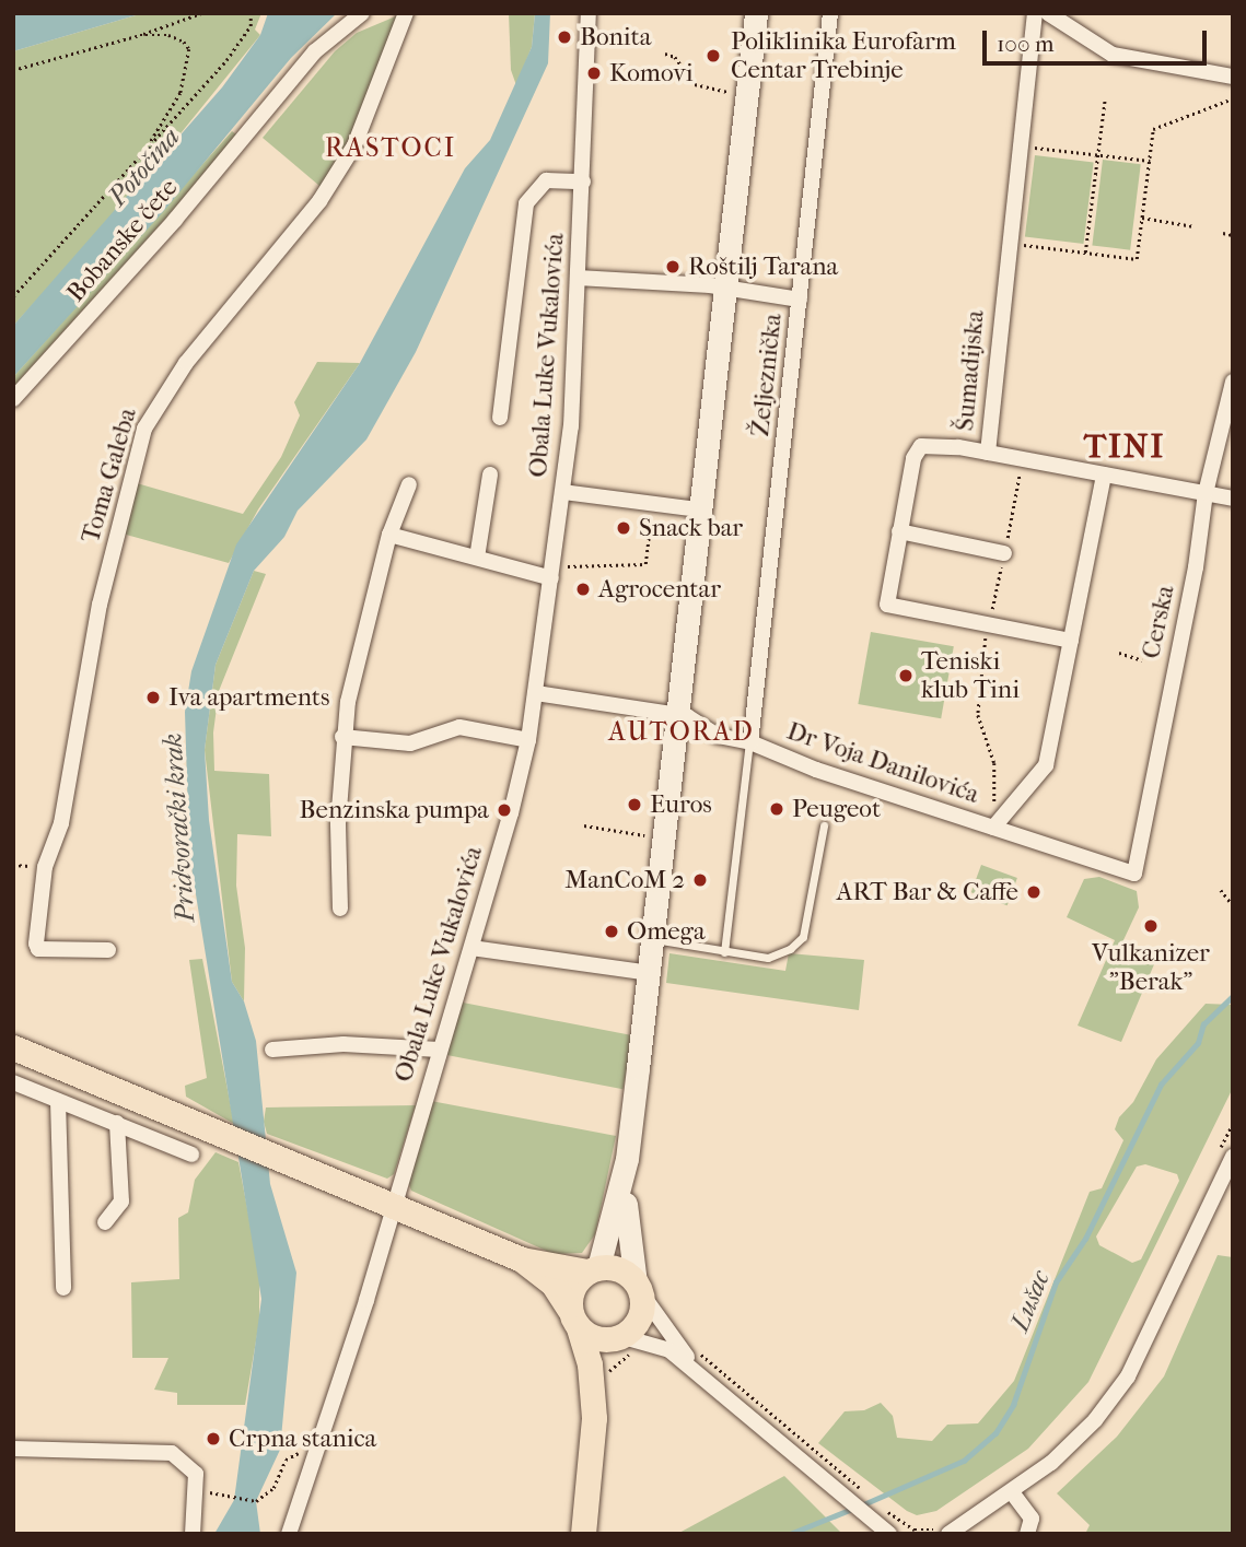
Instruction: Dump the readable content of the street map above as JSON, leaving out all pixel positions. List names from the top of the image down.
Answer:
{
  "streets": {
    "street": [
      "Bobanske čete",
      "Obala Luke Vukalovića",
      "Šumadijska",
      "Željeznička",
      "Toma Galeba",
      "Cerska",
      "Dr Voja Danilovića"
    ]
  },
  "crossings": [
    ["Obala Luke Vukalovića", "Dr Voja Danilovića"],
    ["Šumadijska", "Dr Voja Danilovića"],
    ["Željeznička", "Dr Voja Danilovića"],
    ["Cerska", "Dr Voja Danilovića"]
  ],
  "districts": ["RASTOCI", "TINI", "AUTORAD"],
  "water": ["Potočina", "Pridvorački krak", "Lušac"],
  "places": [
    "Bonita",
    "Poliklinika Eurofarm Centar Trebinje",
    "Komovi",
    "Roštilj Tarana",
    "Snack bar",
    "Agrocentar",
    "Teniski klub Tini",
    "Iva apartments",
    "Euros",
    "Peugeot",
    "Benzinska pumpa",
    "ManCoM 2",
    "ART Bar & Caffe",
    "Vulkanizer \"Berak\"",
    "Omega",
    "Crpna stanica"
  ],
  "scale_bar": "100 m"
}
